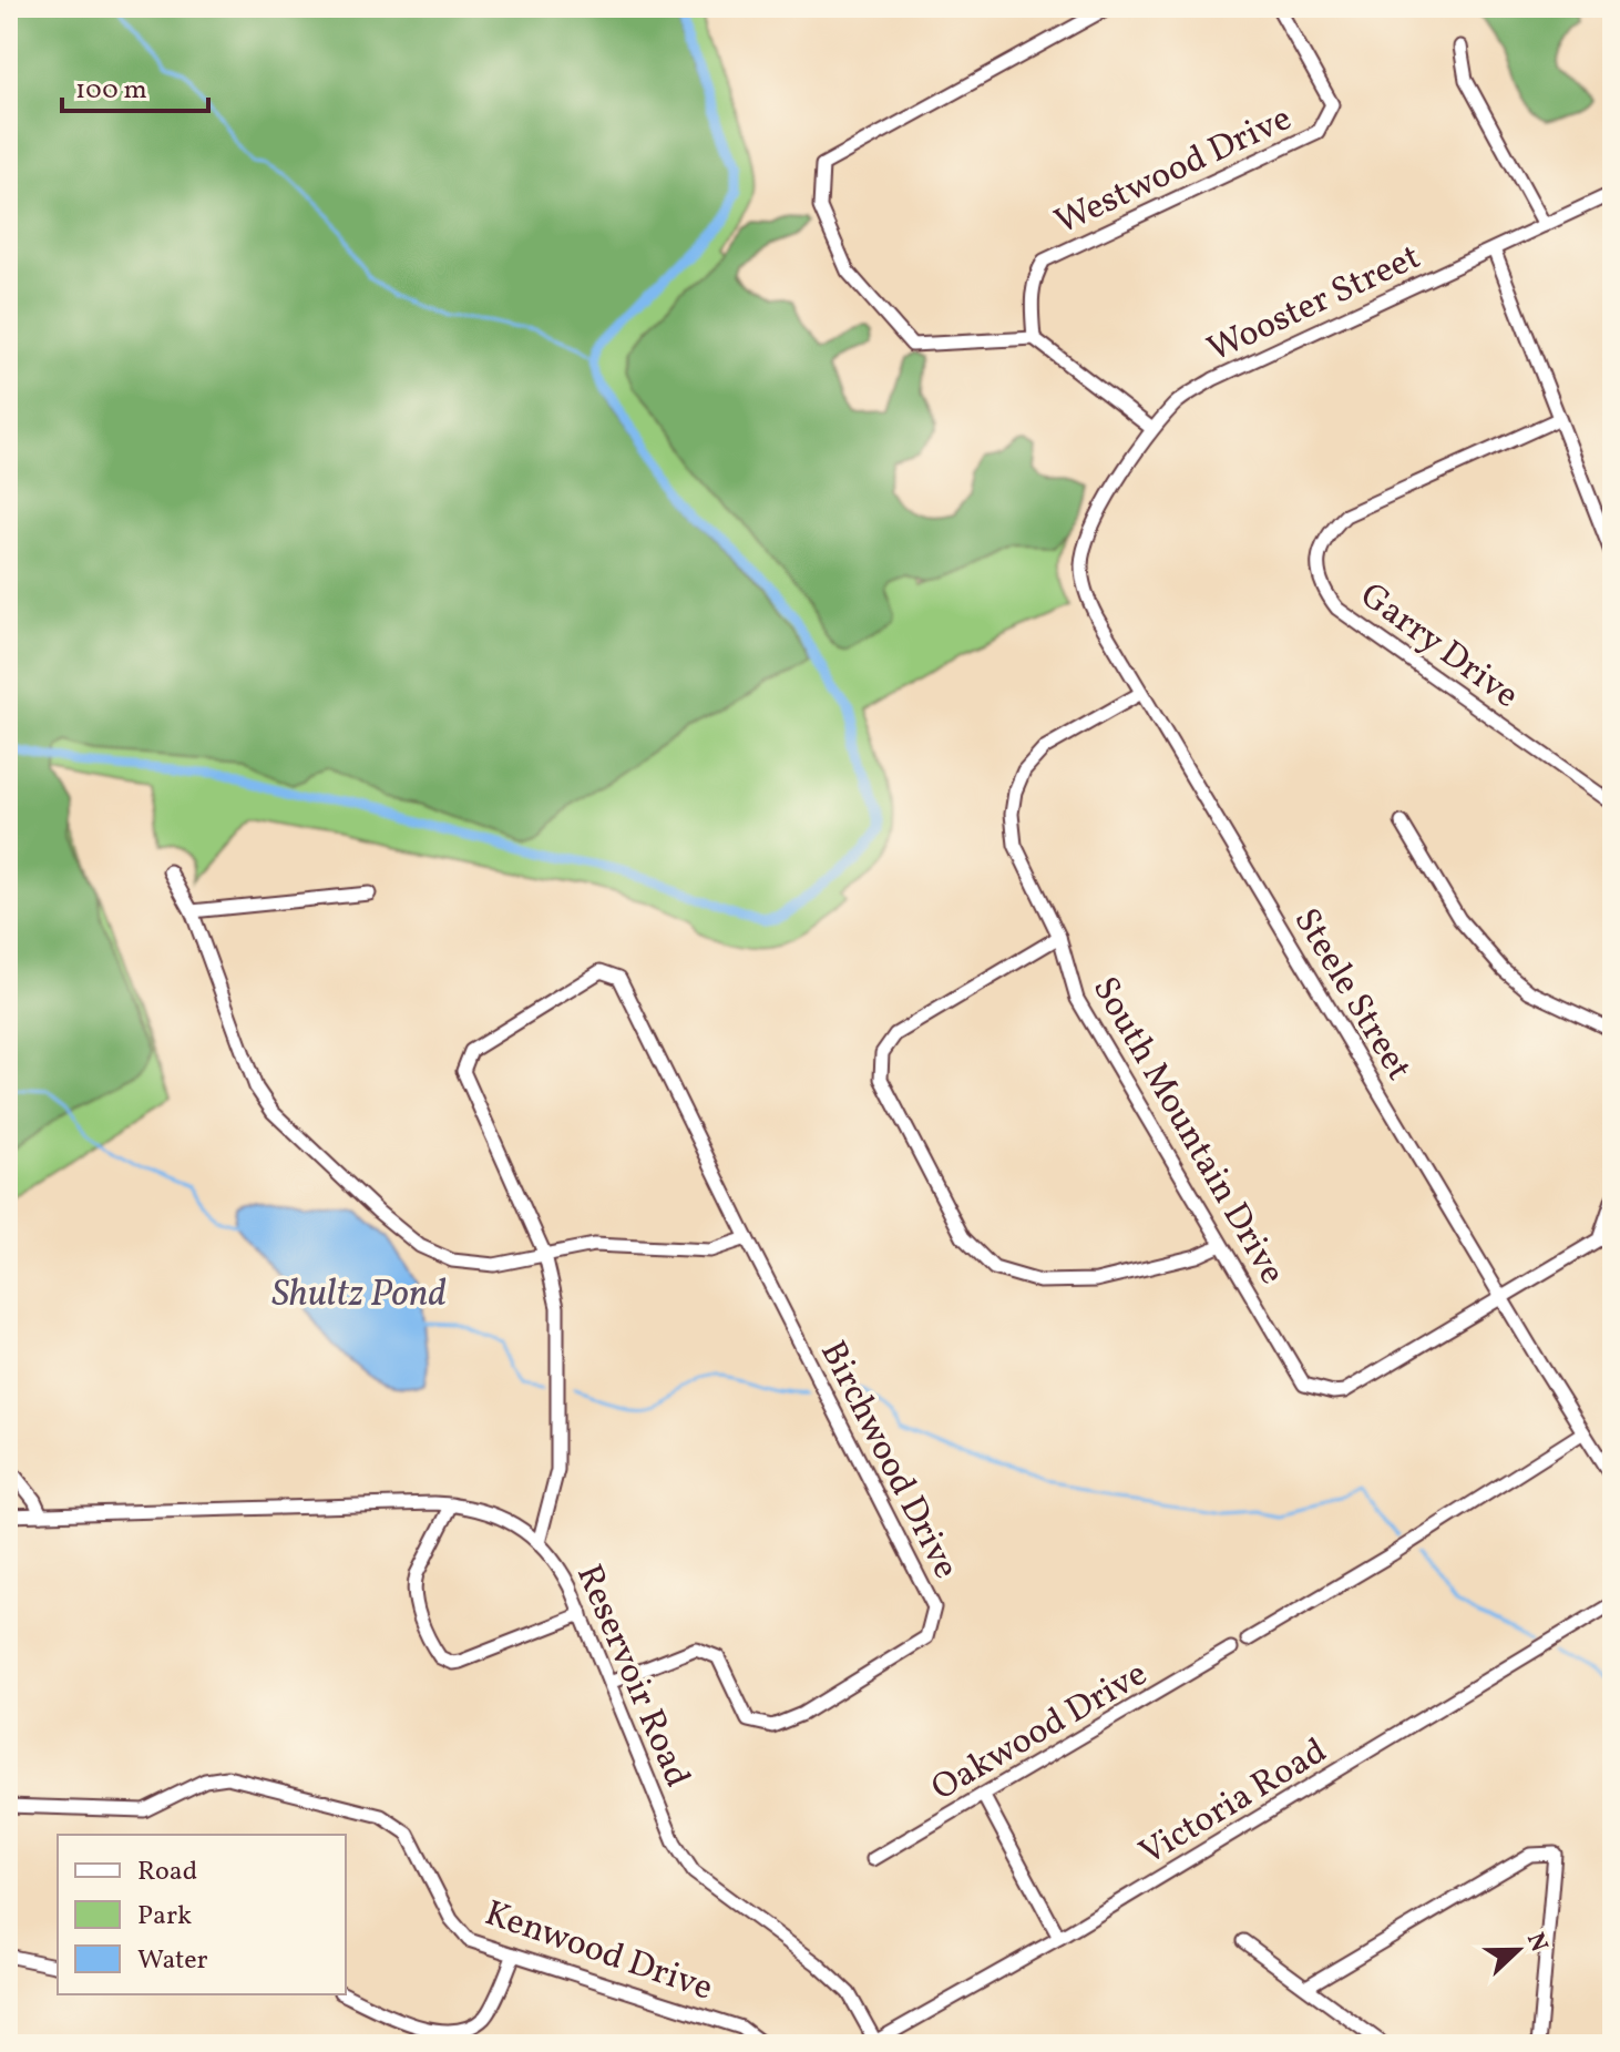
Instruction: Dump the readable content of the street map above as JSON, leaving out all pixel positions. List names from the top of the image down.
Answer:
{
  "streets": {
    "street": [
      "Westwood Drive",
      "Wooster Street",
      "Garry Drive",
      "Steele Street",
      "South Mountain Drive",
      "Birchwood Drive",
      "Reservoir Road",
      "Oakwood Drive",
      "Victoria Road",
      "Kenwood Drive"
    ]
  },
  "crossings": [
    ["Wooster Street", "Steele Street"],
    ["Steele Street", "South Mountain Drive"],
    ["Birchwood Drive", "Reservoir Road"],
    ["Reservoir Road", "Victoria Road"]
  ],
  "water": ["Shultz Pond"],
  "legend": ["Road", "Park", "Water"],
  "scale_bar": "100 m",
  "north": "right"
}
